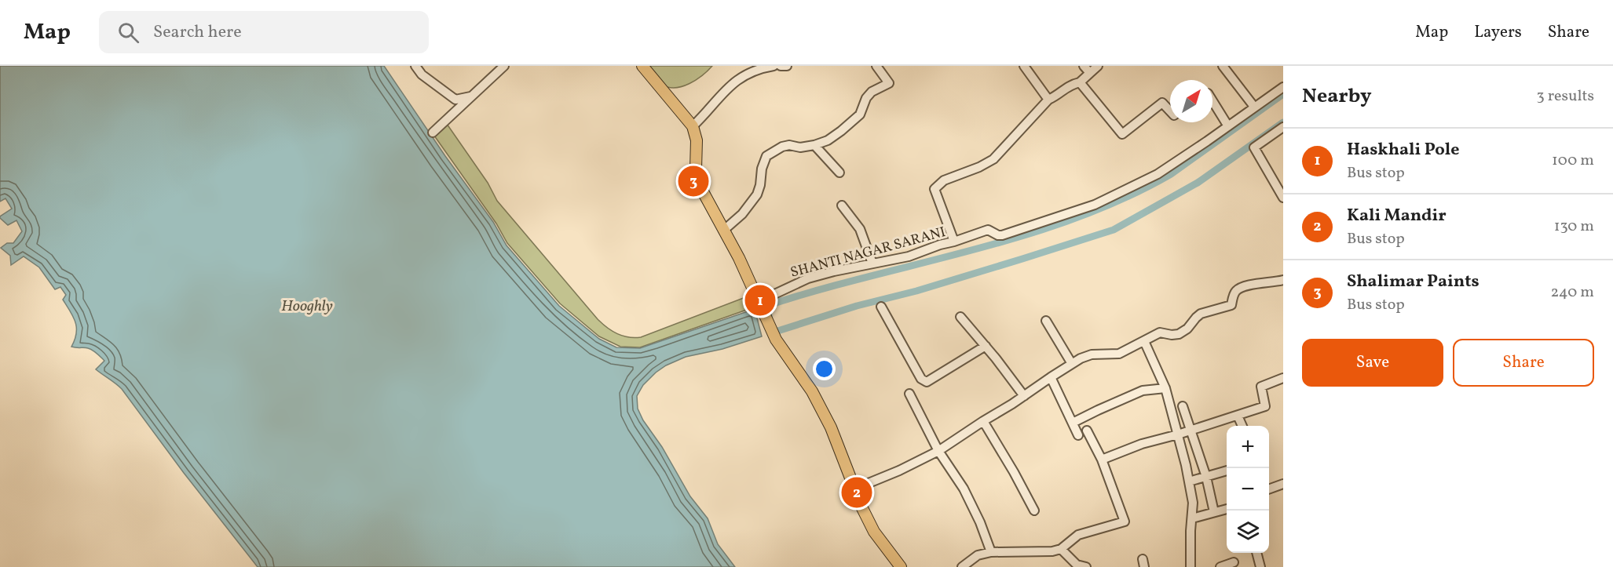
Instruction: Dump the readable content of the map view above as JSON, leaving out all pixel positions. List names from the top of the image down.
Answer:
{
  "streets": {
    "street": ["SHANTI NAGAR SARANI"]
  },
  "water": ["Hooghly"],
  "north": "top right",
  "page": {
    "header": "Map",
    "search": "Search here",
    "nav": ["Map", "Layers", "Share"],
    "heading": ["Nearby", "3 results"],
    "list": [
      {
        "mark": "1",
        "name": "Haskhali Pole",
        "note": "Bus stop",
        "value": "100 m"
      },
      {
        "mark": "2",
        "name": "Kali Mandir",
        "note": "Bus stop",
        "value": "130 m"
      },
      {
        "mark": "3",
        "name": "Shalimar Paints",
        "note": "Bus stop",
        "value": "240 m"
      }
    ],
    "pins": ["3", "1", "2"],
    "buttons": ["Save", "Share"],
    "map_buttons": ["+", "−"]
  }
}
